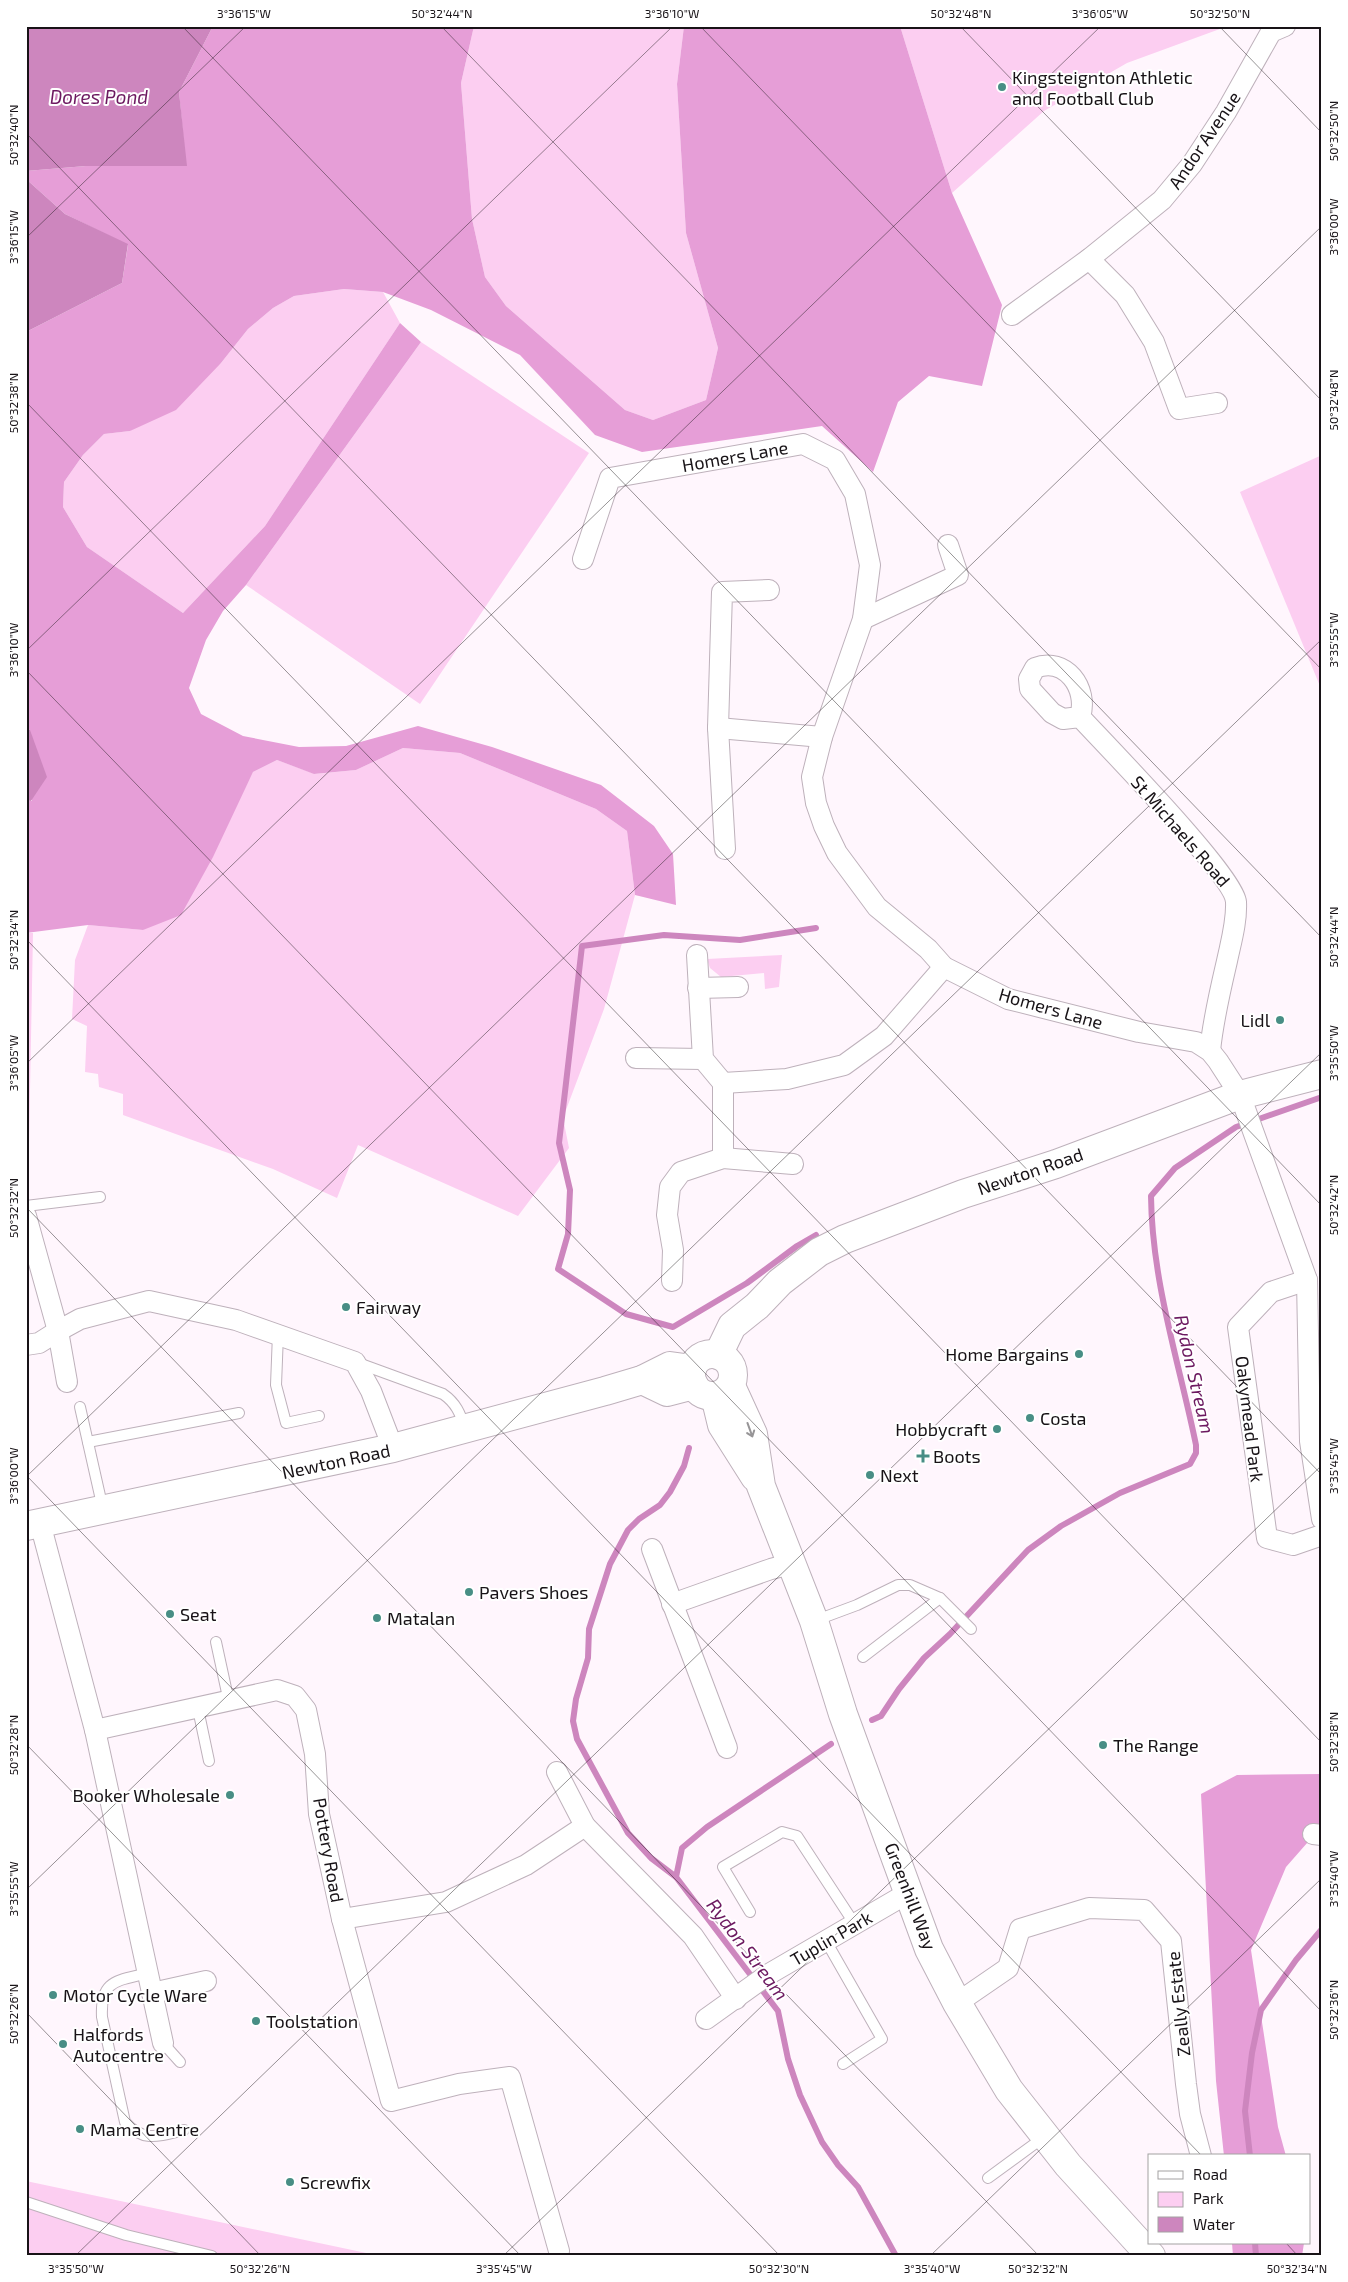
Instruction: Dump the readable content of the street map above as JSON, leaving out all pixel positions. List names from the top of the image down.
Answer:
{
  "streets": {
    "main road": ["Newton Road", "Greenhill Way"],
    "street": [
      "Andor Avenue",
      "Homers Lane",
      "St Michaels Road",
      "Oakymead Park",
      "Pottery Road",
      "Tuplin Park",
      "Zeally Estate"
    ]
  },
  "crossings": [
    ["Homers Lane", "St Michaels Road"],
    ["Newton Road", "Greenhill Way"],
    ["Greenhill Way", "Tuplin Park"],
    ["Greenhill Way", "Zeally Estate"]
  ],
  "water": ["Dores Pond", "Rydon Stream"],
  "places": {
    "other": [
      "Kingsteignton Athletic and Football Club",
      "Lidl",
      "Fairway",
      "Home Bargains",
      "Costa",
      "Hobbycraft",
      "Next",
      "Pavers Shoes",
      "Seat",
      "Matalan",
      "The Range",
      "Booker Wholesale",
      "Motor Cycle Ware",
      "Toolstation",
      "Halfords Autocentre",
      "Mama Centre",
      "Screwfix"
    ],
    "health": ["Boots"]
  },
  "legend": ["Road", "Park", "Water"],
  "coordinates": [
    "3°36'15\"W",
    "50°32'44\"N",
    "3°36'10\"W",
    "50°32'48\"N",
    "3°36'05\"W",
    "50°32'50\"N",
    "50°32'40\"N",
    "3°36'00\"W",
    "50°32'38\"N",
    "3°35'55\"W",
    "50°32'34\"N",
    "3°35'50\"W",
    "50°32'42\"N",
    "50°32'32\"N",
    "3°35'45\"W",
    "50°32'28\"N",
    "3°35'40\"W",
    "50°32'36\"N",
    "50°32'26\"N",
    "50°32'30\"N"
  ]
}
